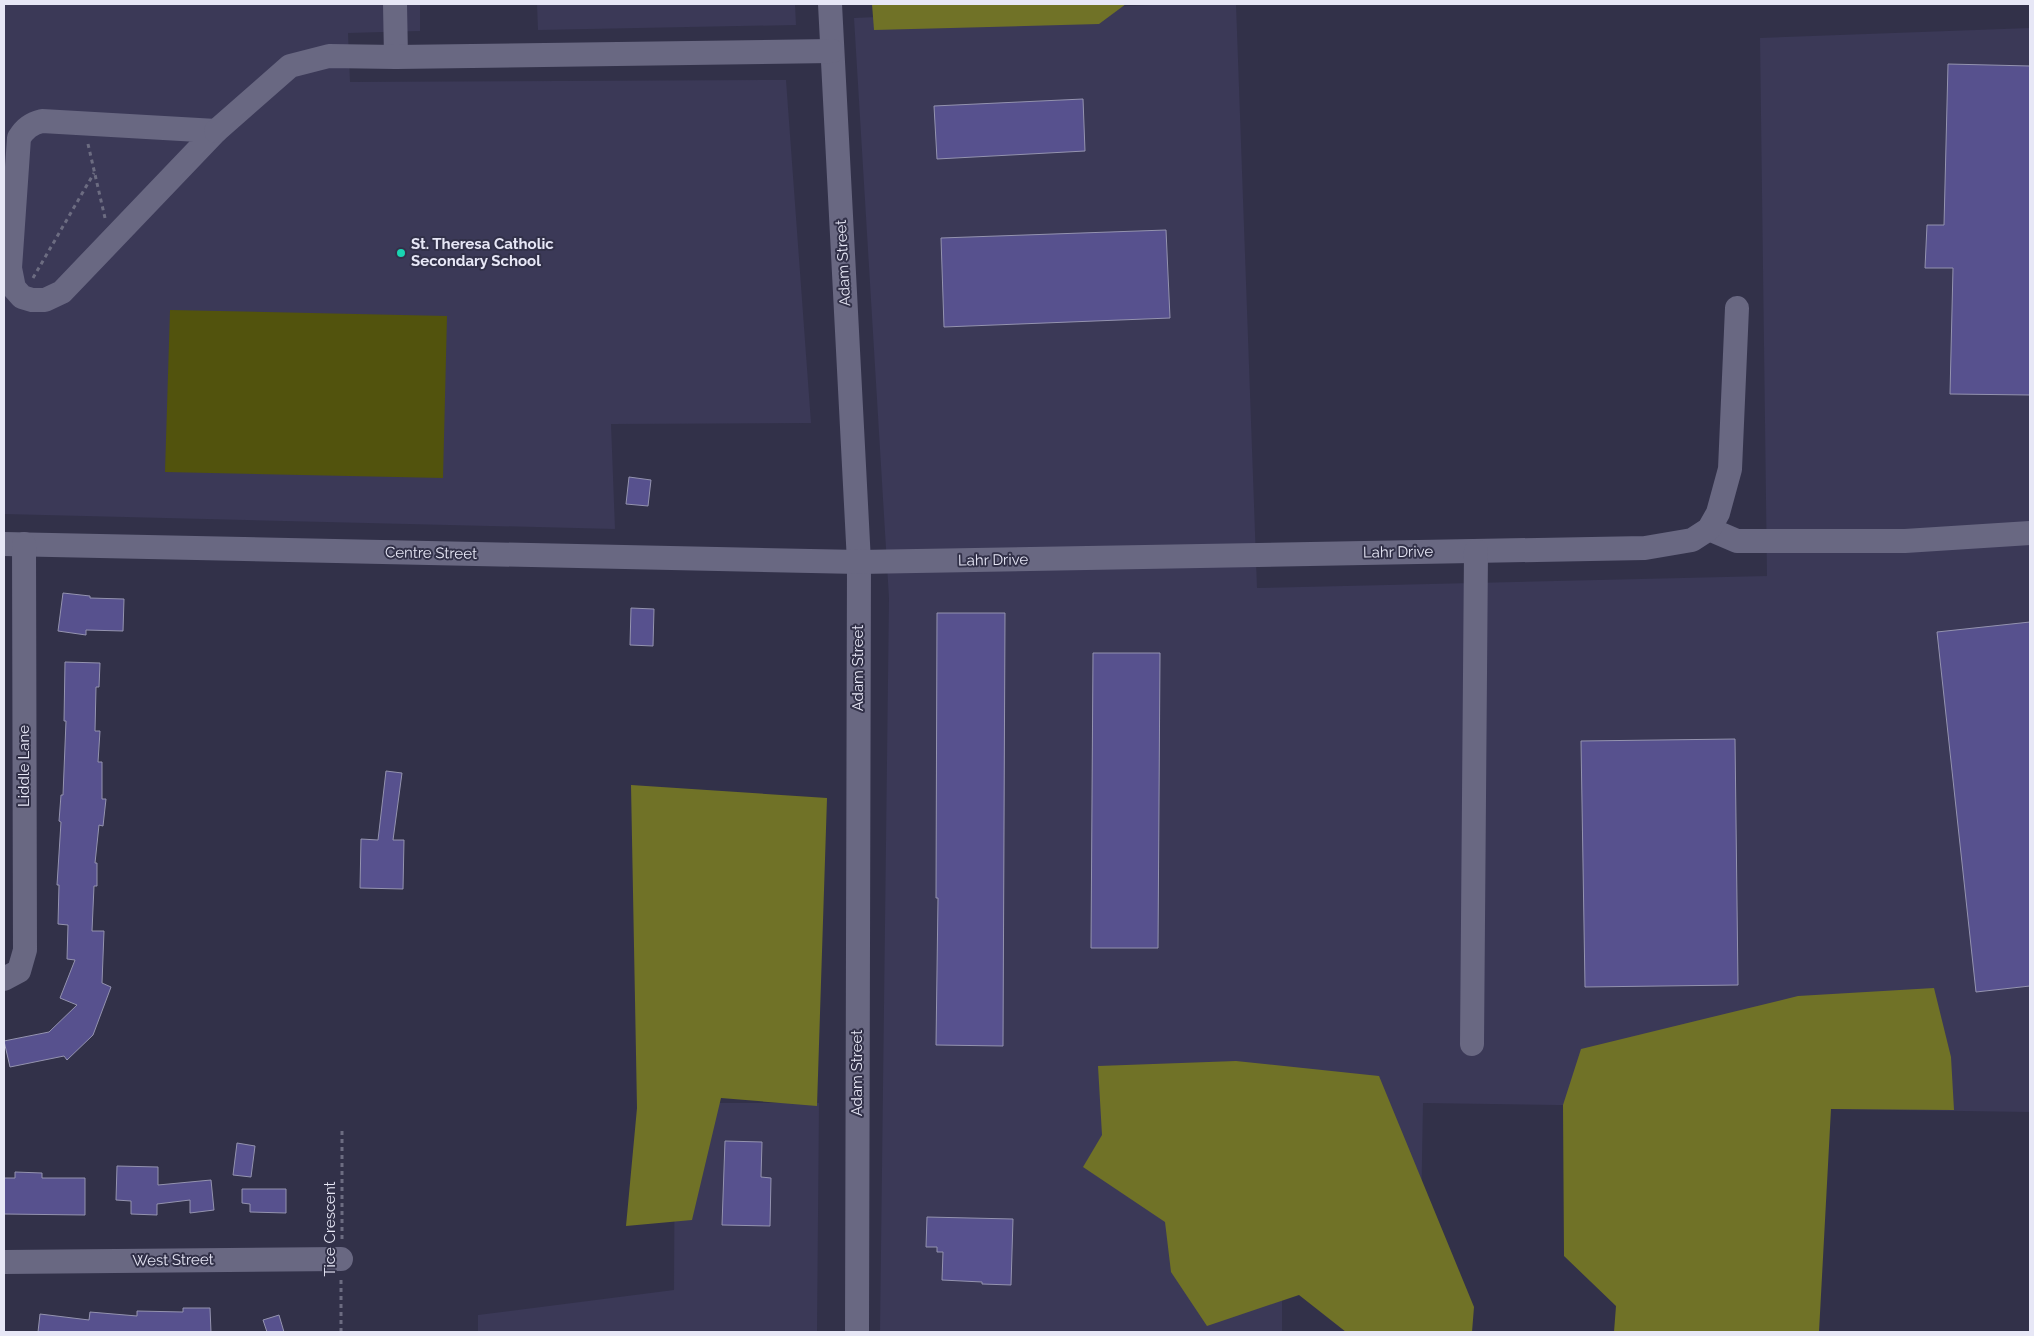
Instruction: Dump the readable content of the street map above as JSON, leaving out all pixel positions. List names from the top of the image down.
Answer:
{
  "streets": {
    "street": [
      "Adam Street",
      "Lahr Drive",
      "Centre Street",
      "Liddle Lane",
      "West Street"
    ],
    "path": ["Tice Crescent"]
  },
  "crossings": [
    ["Adam Street", "Lahr Drive"],
    ["Adam Street", "Centre Street"],
    ["Lahr Drive", "Centre Street"],
    ["Centre Street", "Liddle Lane"],
    ["Tice Crescent", "West Street"]
  ],
  "places": ["St. Theresa Catholic Secondary School"]
}
